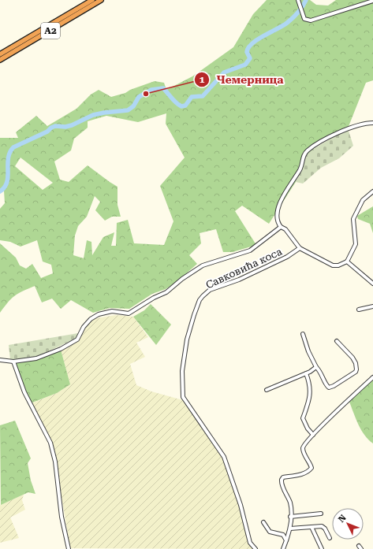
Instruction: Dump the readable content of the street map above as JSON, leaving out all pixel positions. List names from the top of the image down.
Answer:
{
  "streets": {
    "highway": ["A2"],
    "street": ["Савковића коса"]
  },
  "places": ["Чемерница"],
  "north": "top left"
}
